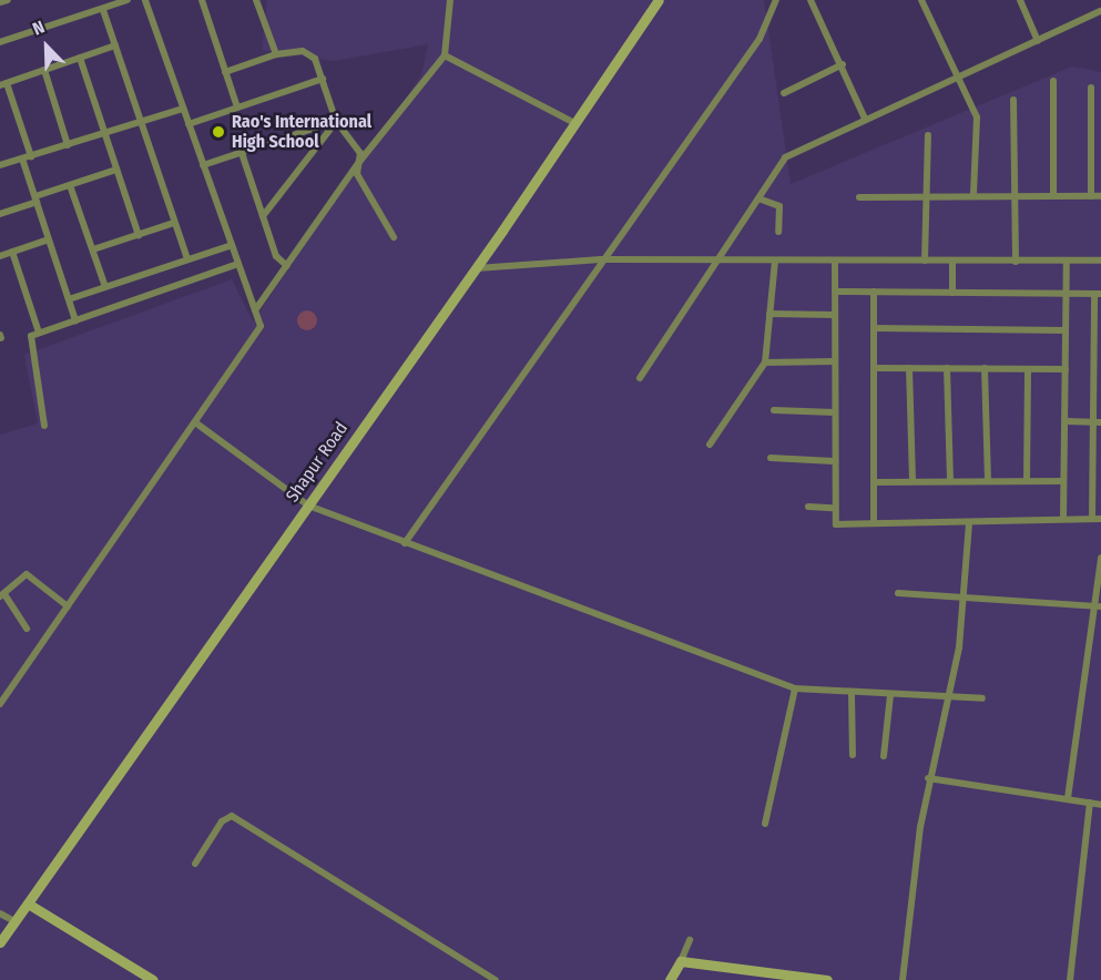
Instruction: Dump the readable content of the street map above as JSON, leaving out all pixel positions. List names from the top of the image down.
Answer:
{
  "streets": {
    "street": ["Shapur Road"]
  },
  "places": ["Rao's International High School"],
  "north": "top left"
}
